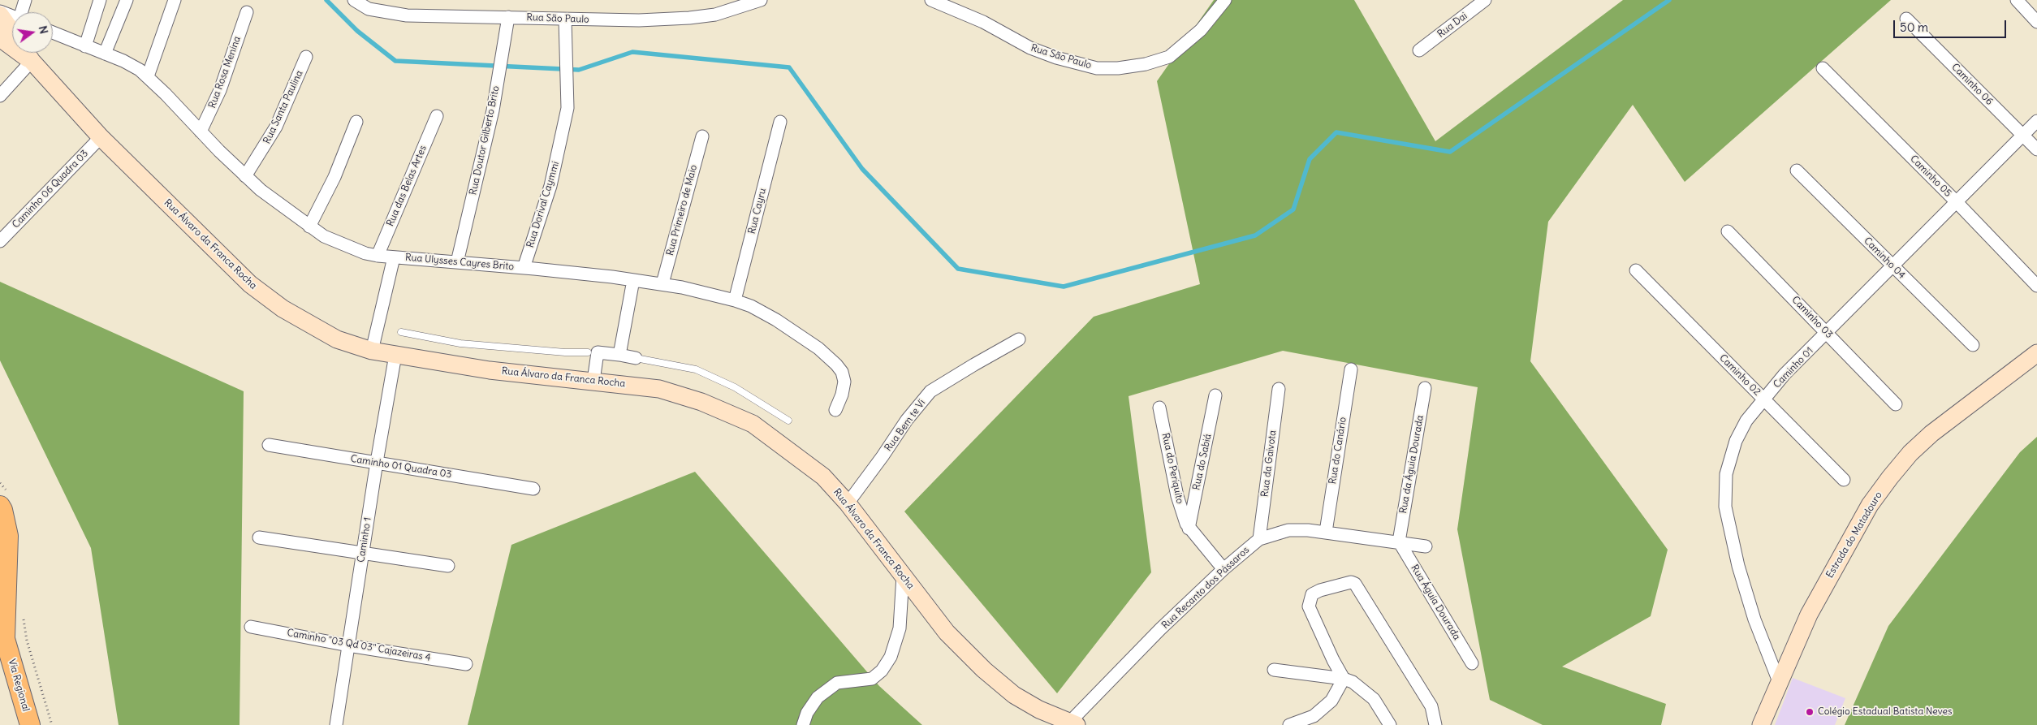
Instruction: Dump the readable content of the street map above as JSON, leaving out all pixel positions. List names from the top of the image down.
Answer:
{
  "streets": {
    "main road": ["Rua Álvaro da Franca Rocha", "Estrada do Matadouro", "Via Regional"],
    "street": [
      "Rua São Paulo",
      "Rua Dai",
      "Rua Rosa Menina",
      "Caminho 06",
      "Rua Santa Paulina",
      "Rua Doutor Gilberto Brito",
      "Caminho 05",
      "Rua das Belas Artes",
      "Caminho 06 Quadra 03",
      "Rua Dorival Caymmi",
      "Rua Primeiro de Maio",
      "Rua Cayru",
      "Caminho 04",
      "Rua Ulysses Cayres Brito",
      "Caminho 03",
      "Caminho 01",
      "Caminho 02",
      "Rua Bem te Vi",
      "Rua do Canário",
      "Rua do Sabiá",
      "Rua da Gaivota",
      "Rua da Águia Dourada",
      "Caminho 01 Quadra 03",
      "Rua do Periquito",
      "Caminho 1",
      "Rua Recanto dos Pássaros",
      "Rua Águia Dourada",
      "Caminho \"03 Qd 03\" Cajazeiras 4"
    ]
  },
  "crossings": [
    ["Rua São Paulo", "Rua Doutor Gilberto Brito"],
    ["Rua São Paulo", "Rua Dorival Caymmi"],
    ["Rua Rosa Menina", "Rua Ulysses Cayres Brito"],
    ["Caminho 06", "Caminho 01"],
    ["Rua Santa Paulina", "Rua Ulysses Cayres Brito"],
    ["Rua Doutor Gilberto Brito", "Rua Ulysses Cayres Brito"],
    ["Caminho 05", "Caminho 01"],
    ["Rua das Belas Artes", "Rua Ulysses Cayres Brito"],
    ["Caminho 06 Quadra 03", "Rua Álvaro da Franca Rocha"],
    ["Rua Dorival Caymmi", "Rua Ulysses Cayres Brito"],
    ["Rua Primeiro de Maio", "Rua Ulysses Cayres Brito"],
    ["Rua Cayru", "Rua Ulysses Cayres Brito"],
    ["Rua Álvaro da Franca Rocha", "Rua Bem te Vi"],
    ["Rua Álvaro da Franca Rocha", "Caminho 1"],
    ["Rua Álvaro da Franca Rocha", "Rua Recanto dos Pássaros"],
    ["Caminho 04", "Caminho 01"],
    ["Caminho 03", "Caminho 01"],
    ["Caminho 01", "Caminho 02"],
    ["Caminho 01", "Estrada do Matadouro"],
    ["Rua do Canário", "Rua Recanto dos Pássaros"],
    ["Rua do Sabiá", "Rua do Periquito"],
    ["Rua da Gaivota", "Rua Recanto dos Pássaros"],
    ["Rua da Águia Dourada", "Rua Recanto dos Pássaros"],
    ["Rua da Águia Dourada", "Rua Águia Dourada"],
    ["Caminho 01 Quadra 03", "Caminho 1"],
    ["Rua do Periquito", "Rua Recanto dos Pássaros"],
    ["Caminho 1", "Caminho \"03 Qd 03\" Cajazeiras 4"],
    ["Rua Recanto dos Pássaros", "Rua Águia Dourada"]
  ],
  "places": ["Colégio Estadual Batista Neves"],
  "scale_bar": "50 m",
  "north": "right"
}
